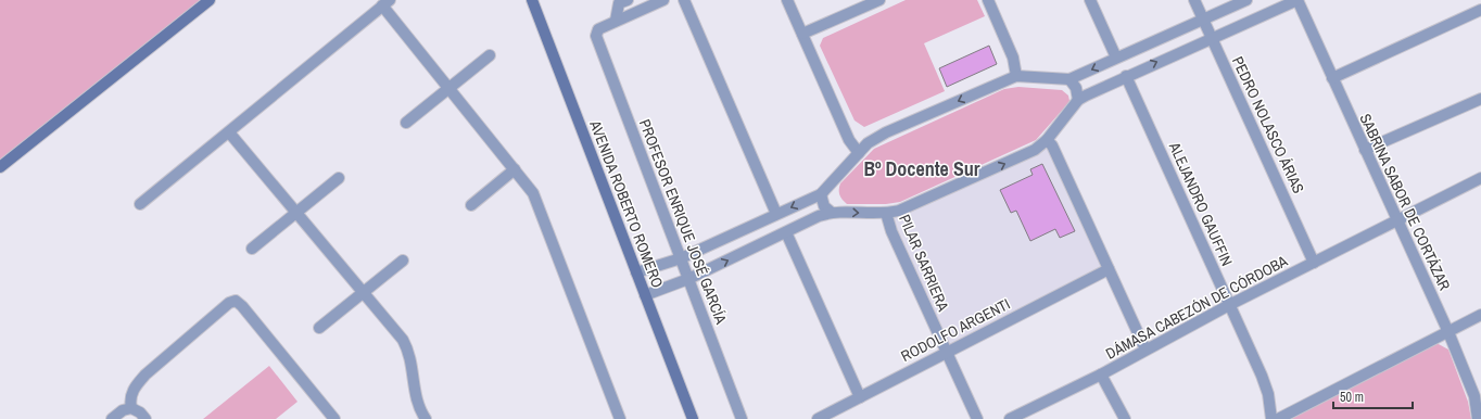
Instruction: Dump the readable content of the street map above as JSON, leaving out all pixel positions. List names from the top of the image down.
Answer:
{
  "streets": {
    "main road": ["AVENIDA ROBERTO ROMERO"],
    "street": [
      "PEDRO NOLASCO ÁRIAS",
      "SABRINA SABOR DE CORTÁZAR",
      "ALEJANDRO GAUFFIN",
      "PROFESOR ENRIQUE JOSÉ GARCÍA",
      "PILAR SARRIERA",
      "DÁMASA CABEZÓN DE CÓRDOBA",
      "RODOLFO ARGENTI"
    ]
  },
  "crossings": [
    ["PEDRO NOLASCO ÁRIAS", "DÁMASA CABEZÓN DE CÓRDOBA"],
    ["SABRINA SABOR DE CORTÁZAR", "DÁMASA CABEZÓN DE CÓRDOBA"],
    ["ALEJANDRO GAUFFIN", "DÁMASA CABEZÓN DE CÓRDOBA"],
    ["PILAR SARRIERA", "RODOLFO ARGENTI"]
  ],
  "districts": ["Bº Docente Sur"],
  "scale_bar": "50 m"
}
